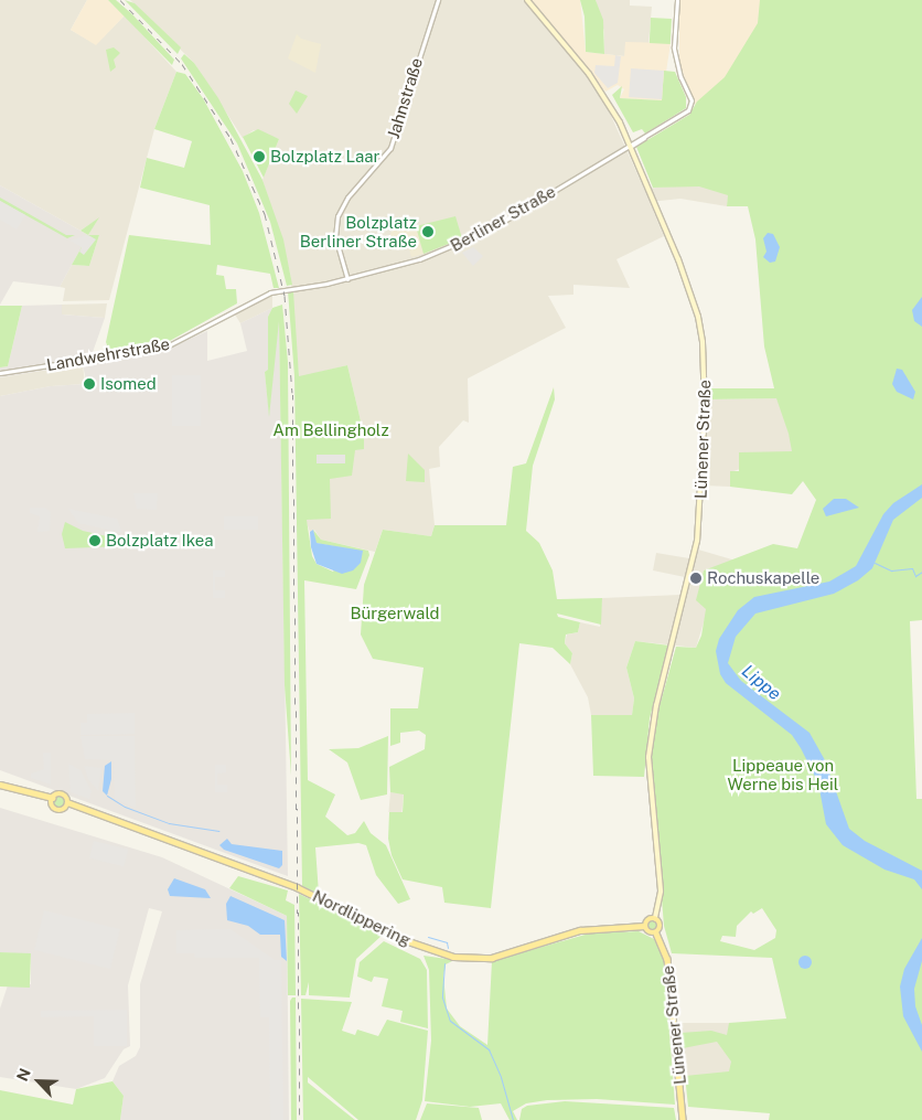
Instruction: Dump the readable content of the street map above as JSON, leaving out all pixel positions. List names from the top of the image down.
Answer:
{
  "streets": {
    "main road": ["Lünener Straße", "Nordlippering"],
    "street": ["Jahnstraße", "Berliner Straße", "Landwehrstraße"]
  },
  "crossings": [
    ["Jahnstraße", "Berliner Straße"],
    ["Berliner Straße", "Landwehrstraße"],
    ["Berliner Straße", "Lünener Straße"],
    ["Lünener Straße", "Nordlippering"]
  ],
  "water": ["Lippe"],
  "parks": ["Am Bellingholz", "Bürgerwald", "Lippeaue von Werne bis Heil"],
  "places": [
    "Bolzplatz Laar",
    "Bolzplatz Berliner Straße",
    "Isomed",
    "Bolzplatz Ikea",
    "Rochuskapelle"
  ],
  "north": "top left"
}
